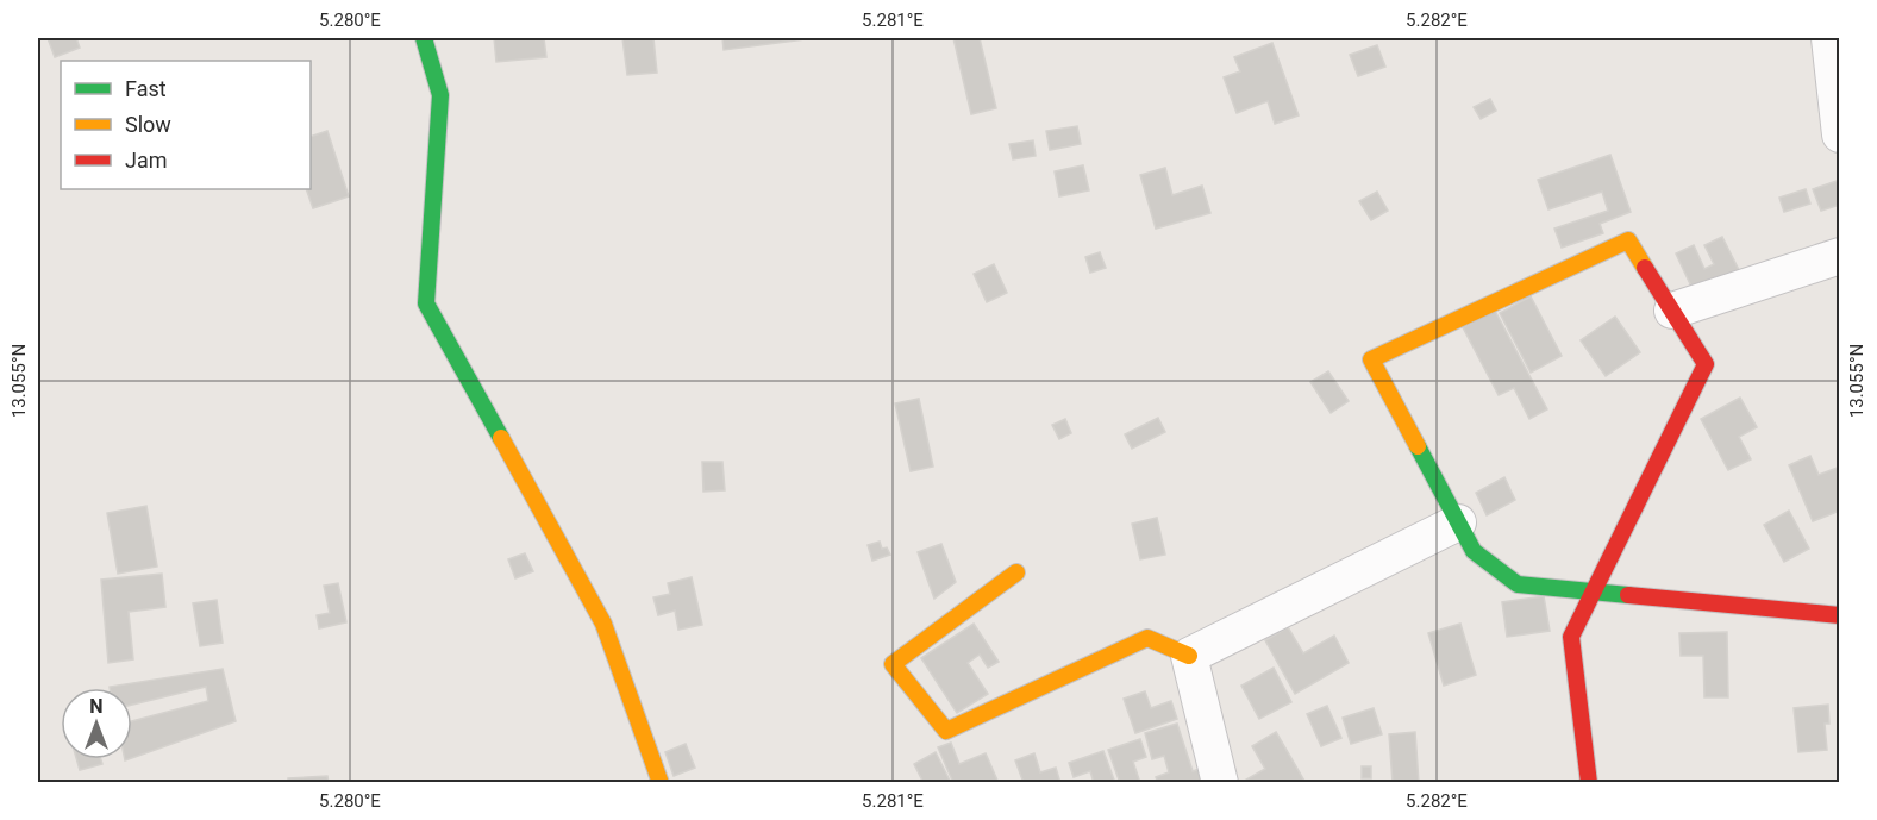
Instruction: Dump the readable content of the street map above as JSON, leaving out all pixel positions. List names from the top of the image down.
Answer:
{
  "legend": ["Fast", "Slow", "Jam"],
  "north": "top",
  "coordinates": [
    "5.280°E",
    "5.281°E",
    "5.282°E",
    "13.055°N"
  ]
}
